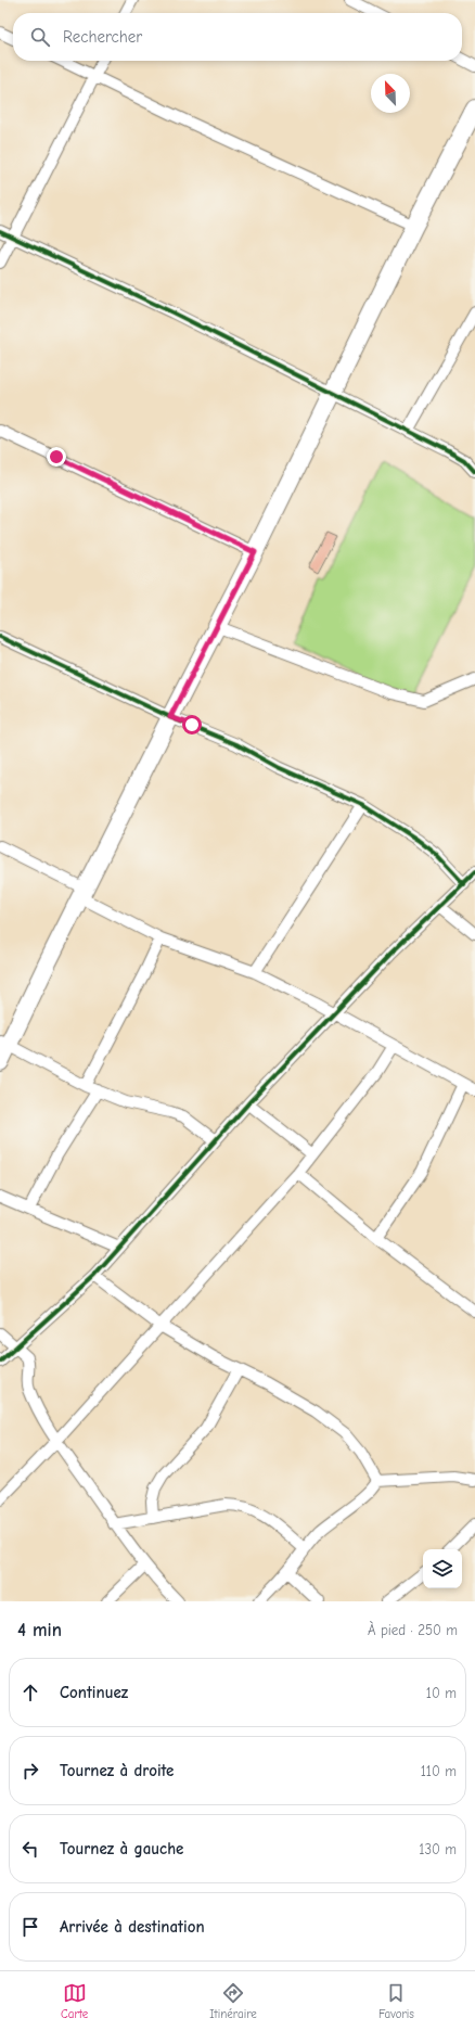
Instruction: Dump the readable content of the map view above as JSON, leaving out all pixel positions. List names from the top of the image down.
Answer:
{
  "north": "top left",
  "page": {
    "search": "Rechercher",
    "heading": ["4 min", "À pied · 250 m"],
    "list": [
      ["Continuez", "10 m"],
      ["Tournez à droite", "110 m"],
      ["Tournez à gauche", "130 m"],
      "Arrivée à destination"
    ],
    "nav": ["Carte", "Itinéraire", "Favoris"]
  }
}
